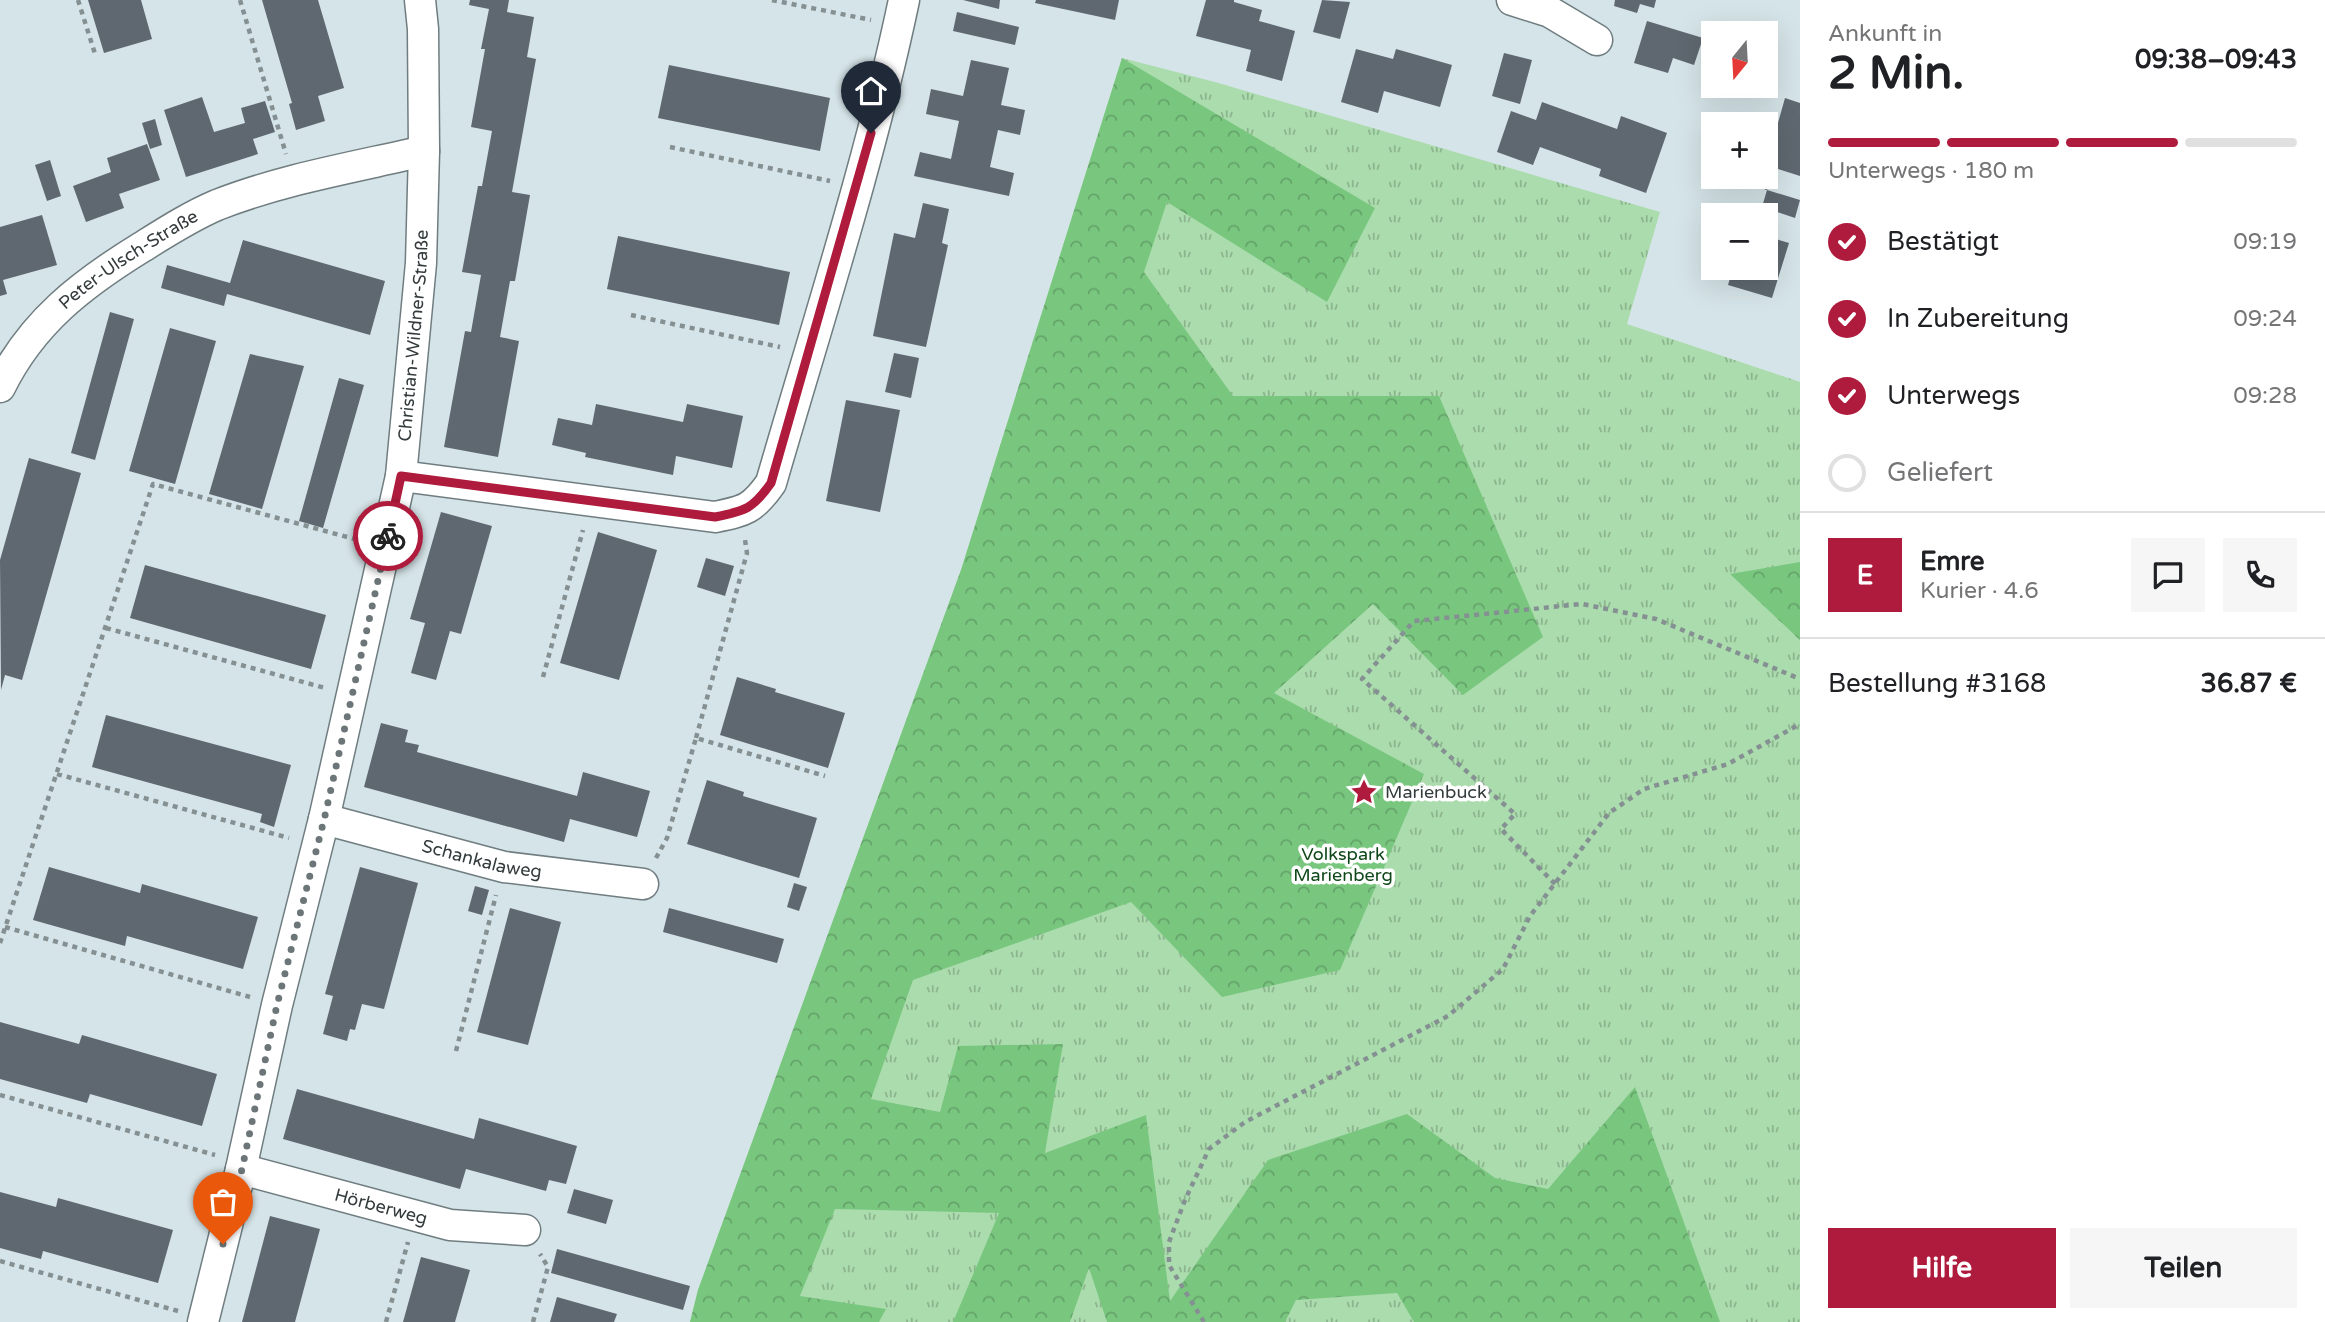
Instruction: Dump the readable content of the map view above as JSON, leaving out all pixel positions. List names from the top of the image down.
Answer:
{
  "streets": {
    "street": [
      "Peter-Ulsch-Straße",
      "Christian-Wildner-Straße",
      "Schankalaweg",
      "Hörberweg"
    ]
  },
  "crossings": [
    ["Peter-Ulsch-Straße", "Christian-Wildner-Straße"],
    ["Christian-Wildner-Straße", "Schankalaweg"],
    ["Christian-Wildner-Straße", "Hörberweg"]
  ],
  "parks": ["Volkspark Marienberg"],
  "places": {
    "place": ["Marienbuck"]
  },
  "north": "bottom",
  "page": {
    "heading": ["2 Min.", "Ankunft in", "09:38–09:43"],
    "panel": [
      "Emre",
      "Kurier · 4.6",
      "Bestellung #3168",
      "36.87 €"
    ],
    "map_buttons": ["+", "−"],
    "bar": "Unterwegs · 180 m",
    "list": [
      ["Bestätigt", "09:19"],
      ["In Zubereitung", "09:24"],
      ["Unterwegs", "09:28"],
      "Geliefert"
    ],
    "round": "E",
    "buttons": ["Hilfe", "Teilen"]
  }
}
